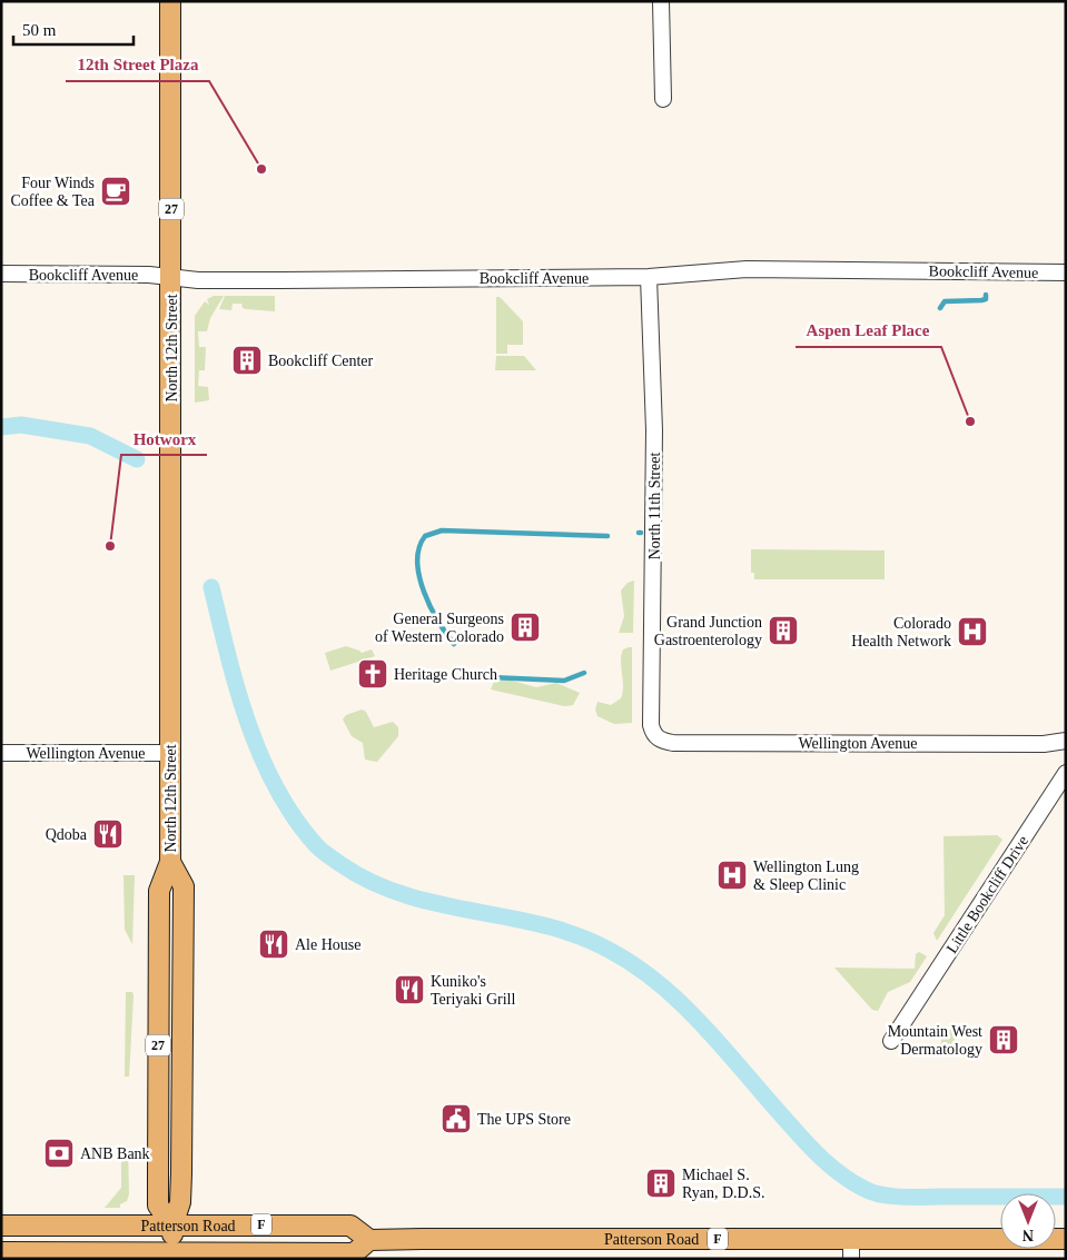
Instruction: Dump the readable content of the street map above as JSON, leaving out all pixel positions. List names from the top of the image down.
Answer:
{
  "streets": {
    "main road": [
      "27",
      "North 12th Street",
      "F",
      "Patterson Road"
    ],
    "street": [
      "Bookcliff Avenue",
      "North 11th Street",
      "Wellington Avenue",
      "Little Bookcliff Drive"
    ]
  },
  "crossings": [
    ["Bookcliff Avenue", "North 12th Street"],
    ["Bookcliff Avenue", "North 11th Street"],
    ["North 12th Street", "Wellington Avenue"],
    ["North 12th Street", "Patterson Road"],
    ["North 11th Street", "Wellington Avenue"]
  ],
  "places": {
    "other": ["12th Street Plaza", "Aspen Leaf Place", "Hotworx"],
    "cafe": ["Four Winds Coffee & Tea"],
    "building": [
      "Bookcliff Center",
      "General Surgeons of Western Colorado",
      "Grand Junction Gastroenterology",
      "Mountain West Dermatology",
      "Michael S. Ryan, D.D.S."
    ],
    "hospital": ["Colorado Health Network", "Wellington Lung & Sleep Clinic"],
    "church": ["Heritage Church"],
    "restaurant": ["Qdoba", "Ale House", "Kuniko's Teriyaki Grill"],
    "public building": ["The UPS Store"],
    "bank": ["ANB Bank"]
  },
  "scale_bar": "50 m",
  "north": "bottom"
}
